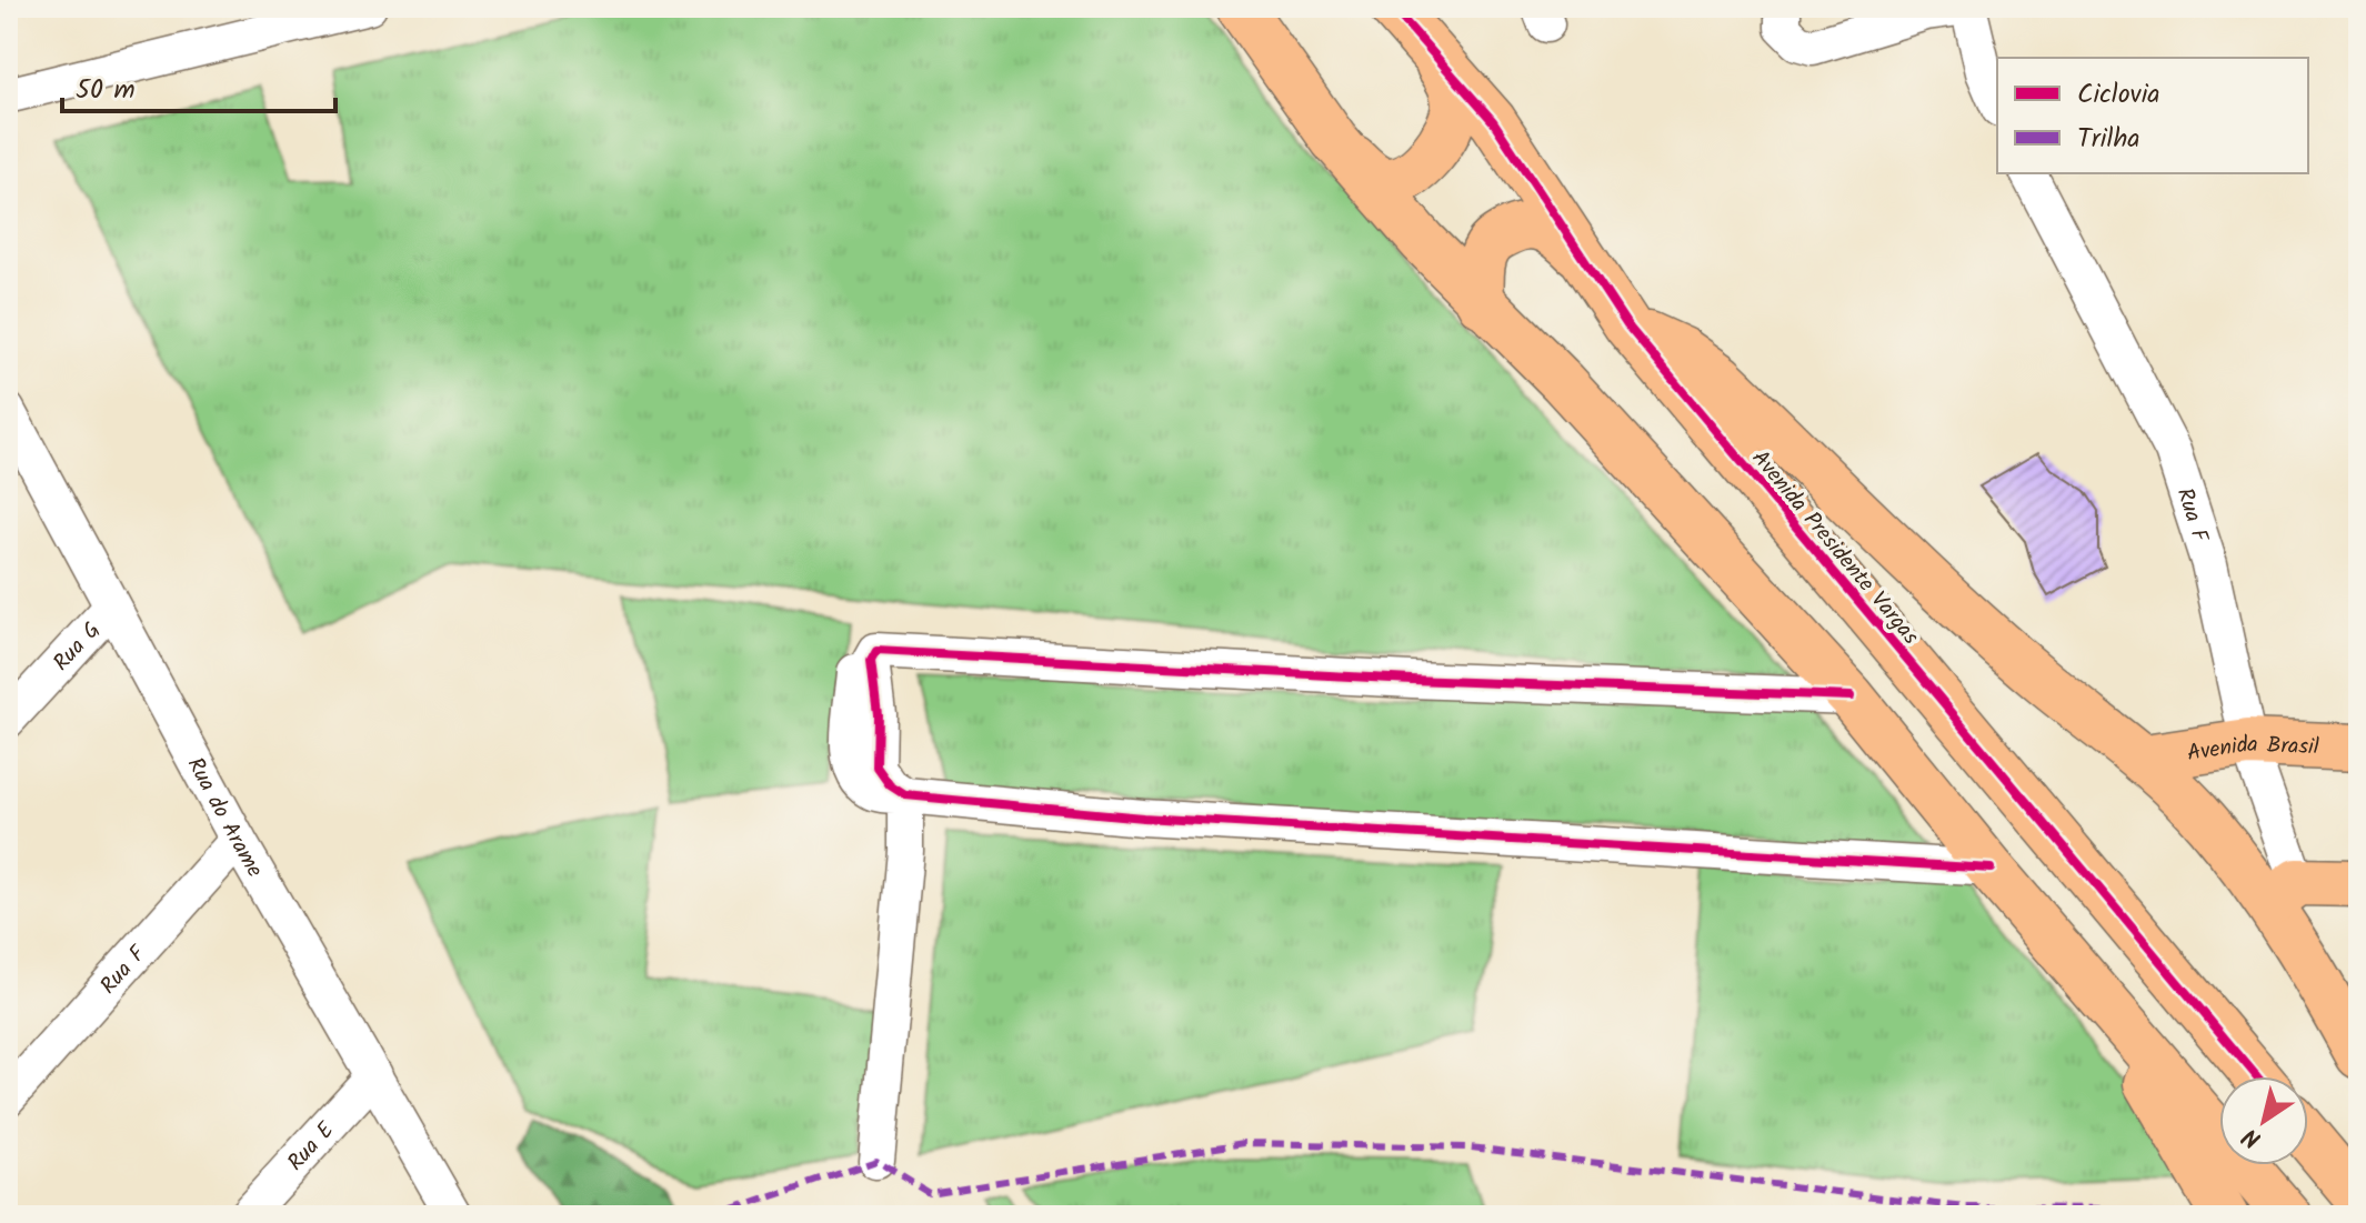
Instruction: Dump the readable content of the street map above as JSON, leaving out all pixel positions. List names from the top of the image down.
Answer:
{
  "streets": {
    "main road": ["Avenida Presidente Vargas", "Avenida Brasil"],
    "street": [
      "Rua F",
      "Rua G",
      "Rua do Arame",
      "Rua E"
    ]
  },
  "crossings": [
    ["Rua F", "Avenida Brasil"],
    ["Rua F", "Rua do Arame"],
    ["Rua G", "Rua do Arame"],
    ["Rua do Arame", "Rua E"]
  ],
  "legend": ["Ciclovia", "Trilha"],
  "scale_bar": "50 m",
  "north": "bottom left"
}
